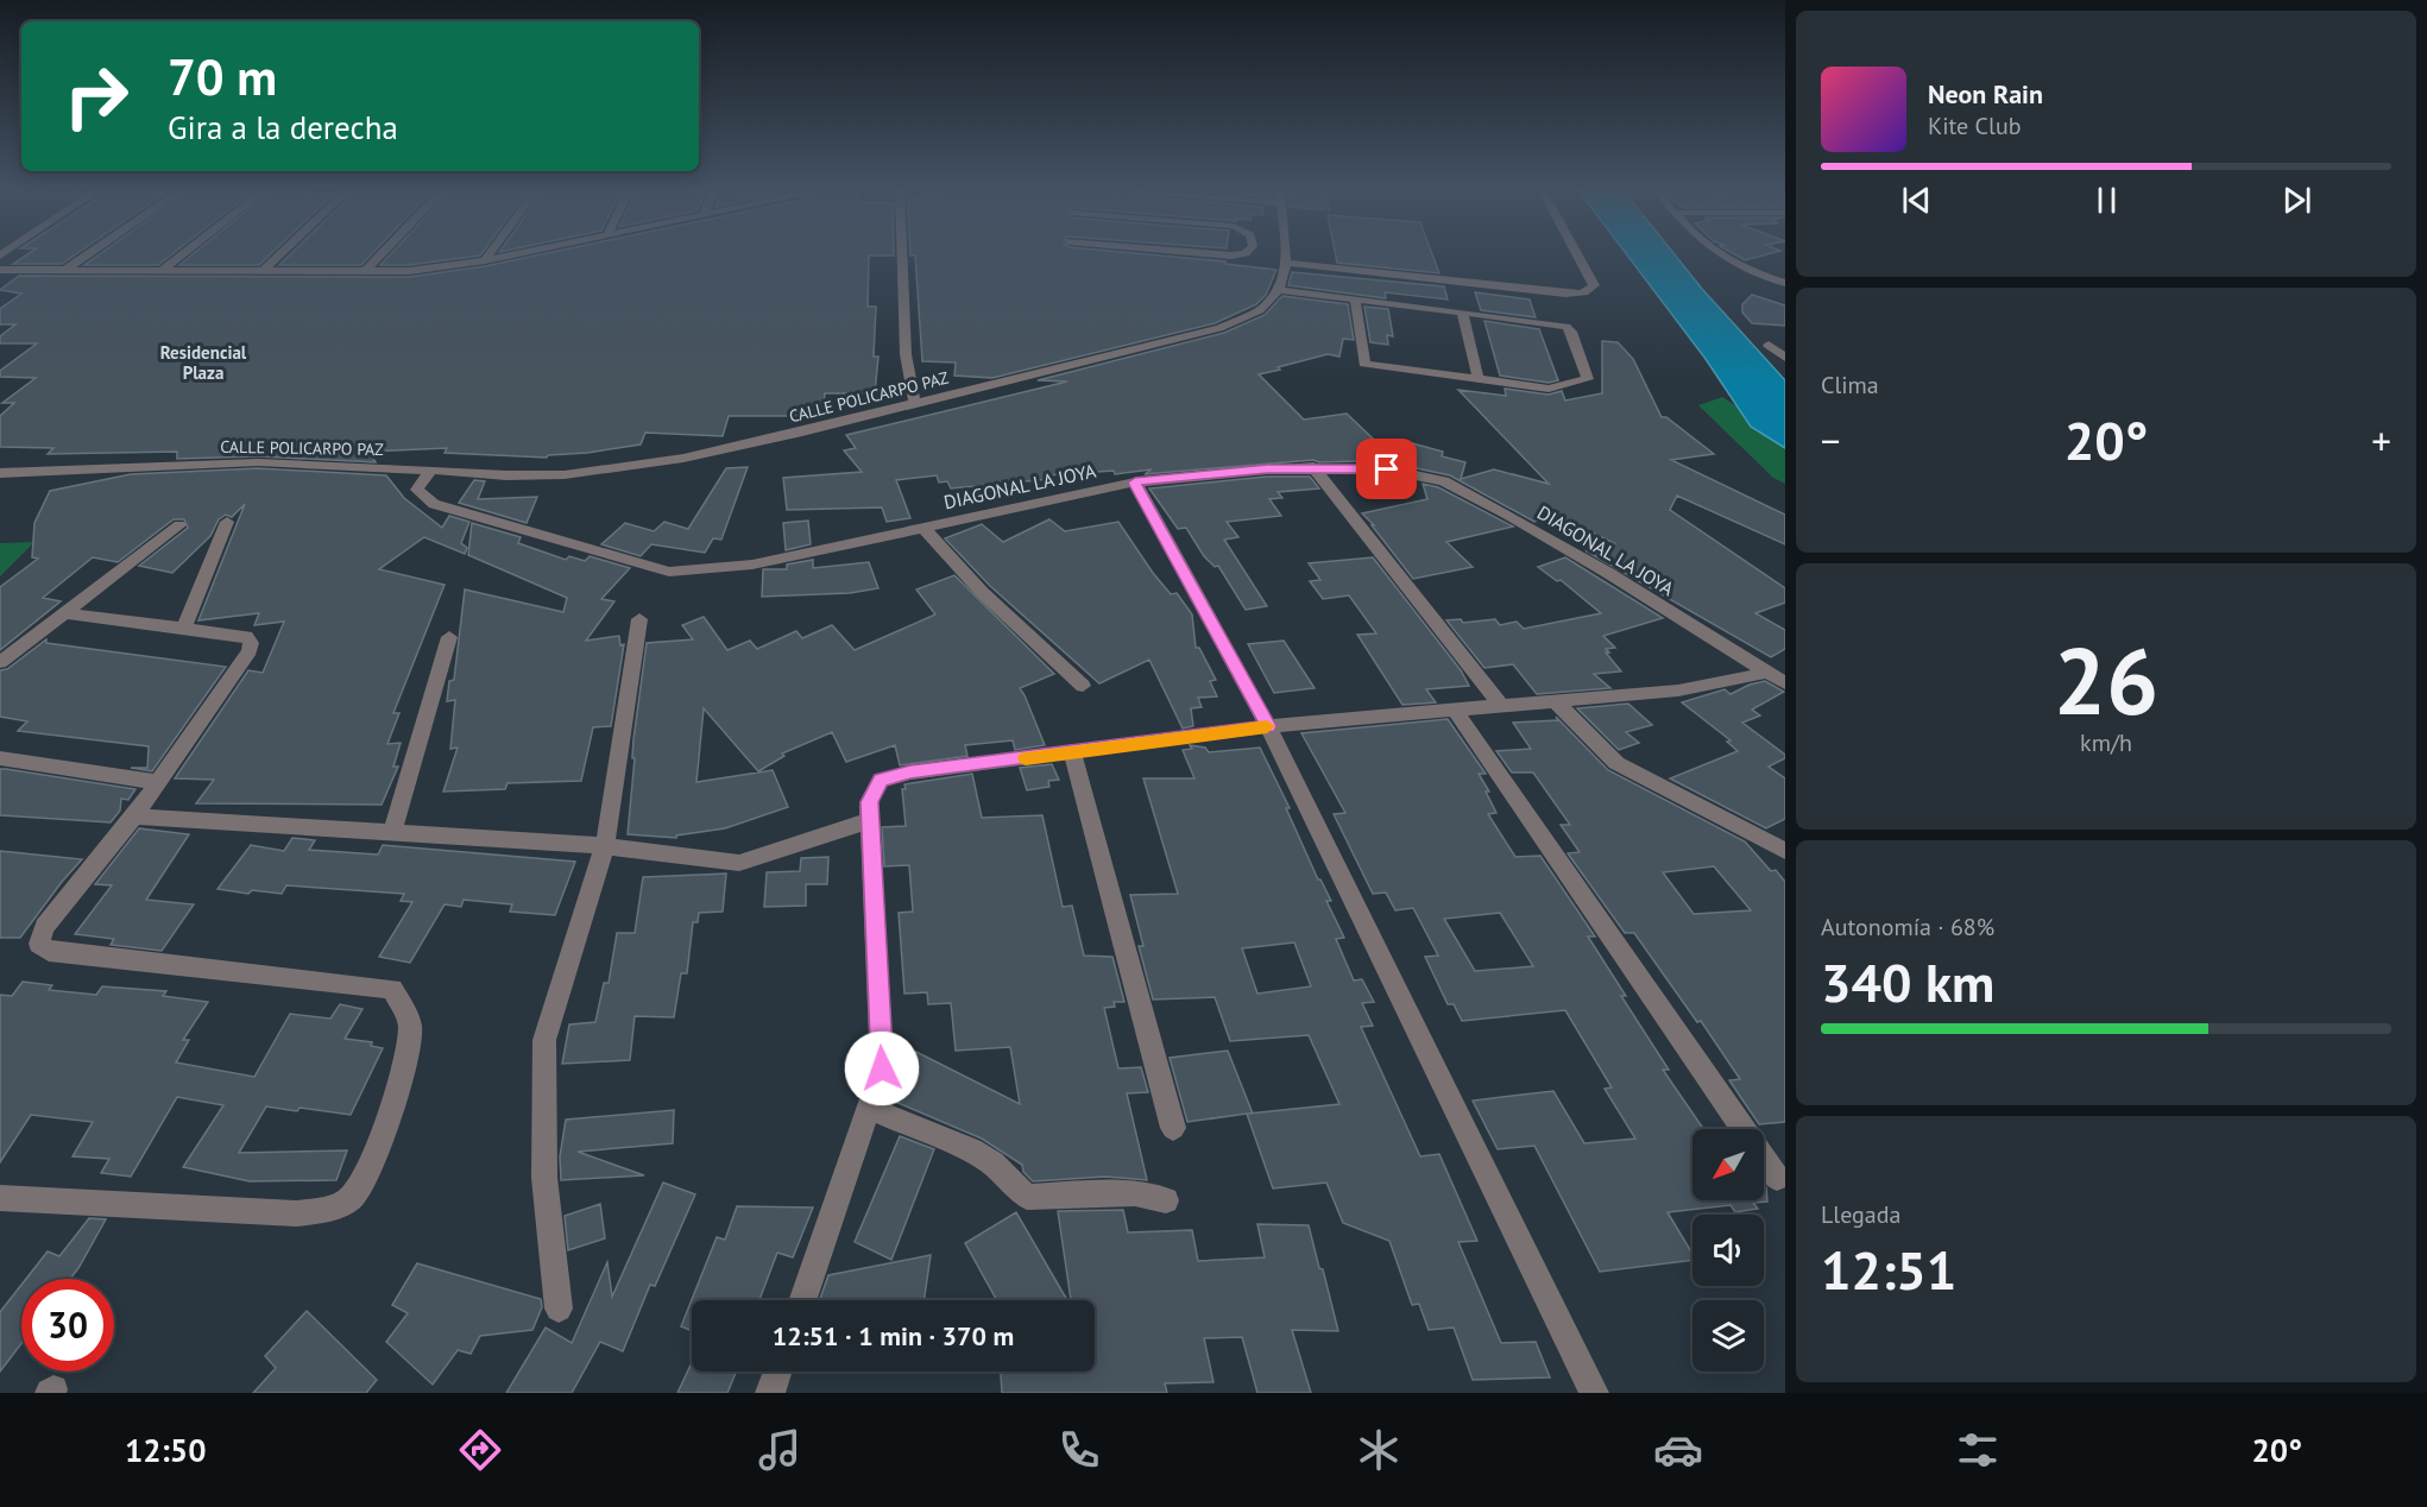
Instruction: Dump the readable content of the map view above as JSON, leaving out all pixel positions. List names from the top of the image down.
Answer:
{
  "streets": {
    "street": ["CALLE POLICARPO PAZ", "DIAGONAL LA JOYA"]
  },
  "crossings": [
    ["CALLE POLICARPO PAZ", "DIAGONAL LA JOYA"]
  ],
  "districts": ["Residencial Plaza"],
  "north": "bottom left",
  "page": {
    "turn": ["70 m", "Gira a la derecha"],
    "song": ["Neon Rain", "Kite Club"],
    "tile": [
      "Clima",
      ["26", "km/h"],
      ["Autonomía · 68%", "340 km"],
      ["Llegada", "12:51"]
    ],
    "heat": ["−", "20°", "+"],
    "limit": "30",
    "trip": "12:51 · 1 min · 370 m",
    "tabs": ["12:50", "20°"]
  }
}
